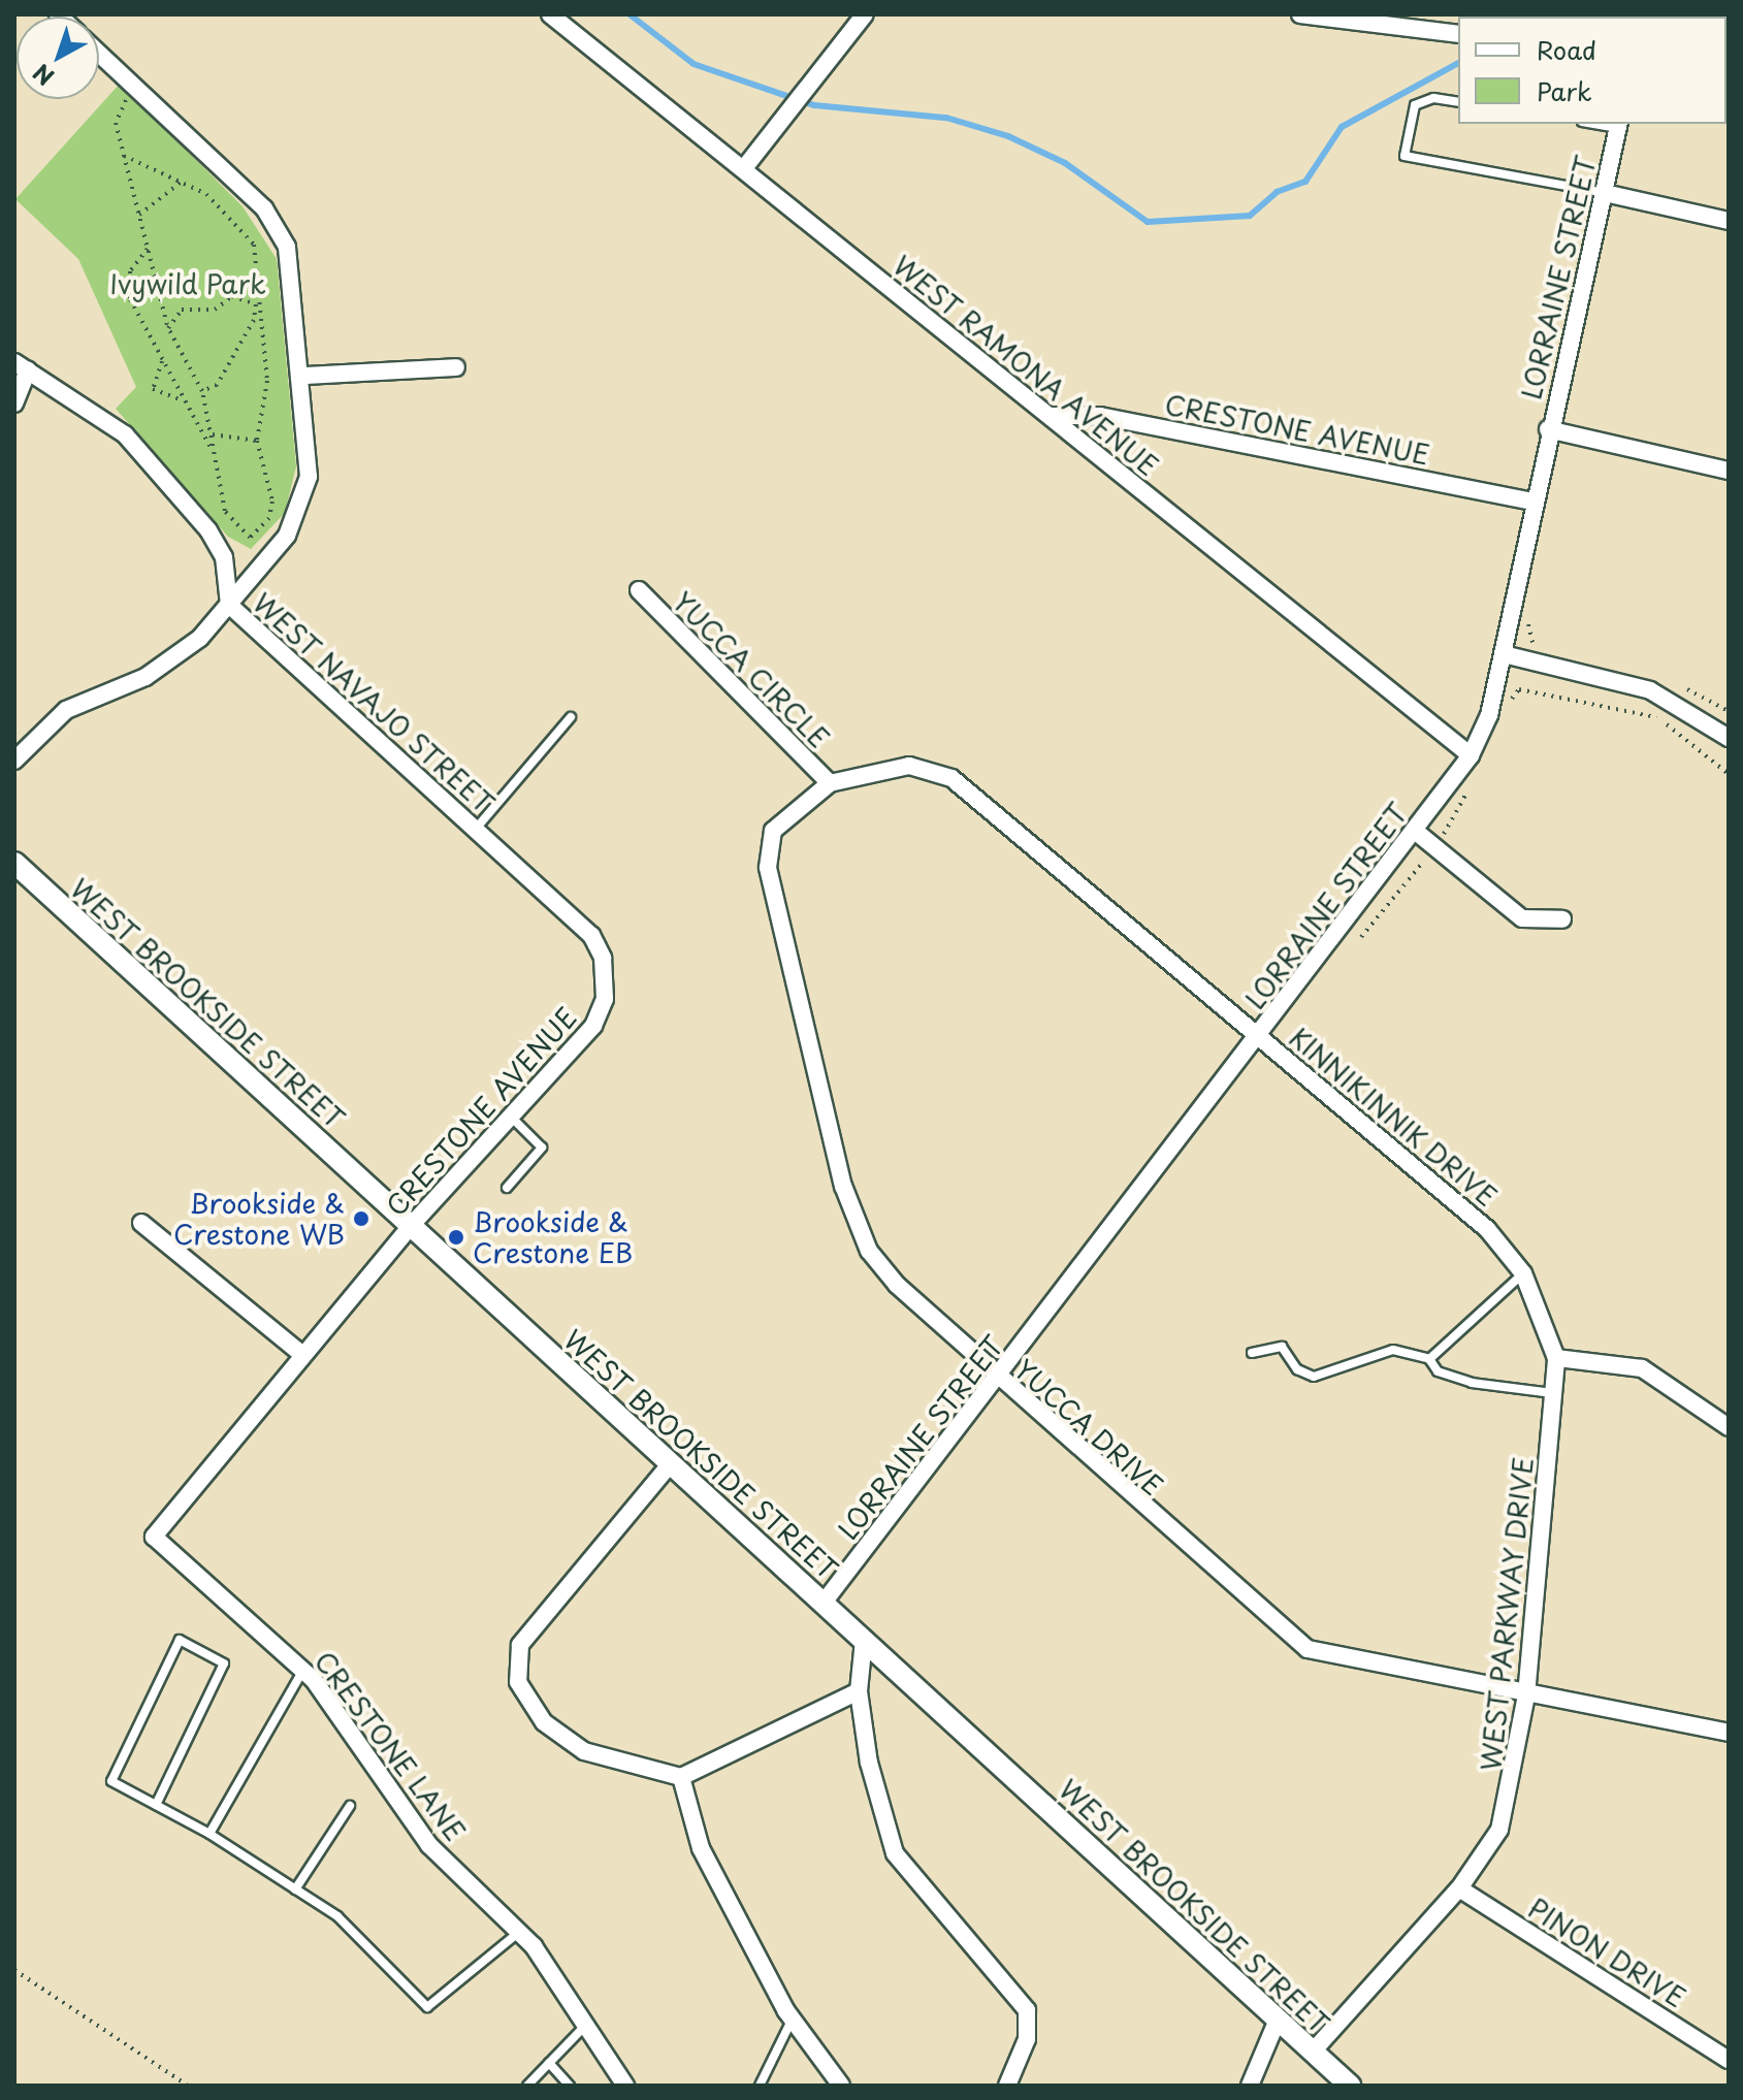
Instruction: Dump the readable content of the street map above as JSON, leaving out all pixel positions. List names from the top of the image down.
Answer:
{
  "streets": {
    "street": [
      "LORRAINE STREET",
      "WEST RAMONA AVENUE",
      "CRESTONE AVENUE",
      "YUCCA CIRCLE",
      "WEST NAVAJO STREET",
      "WEST BROOKSIDE STREET",
      "KINNIKINNIK DRIVE",
      "YUCCA DRIVE",
      "WEST PARKWAY DRIVE",
      "CRESTONE LANE",
      "PINON DRIVE"
    ]
  },
  "crossings": [
    ["LORRAINE STREET", "WEST RAMONA AVENUE"],
    ["LORRAINE STREET", "CRESTONE AVENUE"],
    ["LORRAINE STREET", "WEST BROOKSIDE STREET"],
    ["LORRAINE STREET", "KINNIKINNIK DRIVE"],
    ["LORRAINE STREET", "YUCCA DRIVE"],
    ["WEST RAMONA AVENUE", "CRESTONE AVENUE"],
    ["CRESTONE AVENUE", "WEST NAVAJO STREET"],
    ["CRESTONE AVENUE", "WEST BROOKSIDE STREET"],
    ["CRESTONE AVENUE", "CRESTONE LANE"],
    ["YUCCA CIRCLE", "KINNIKINNIK DRIVE"],
    ["YUCCA CIRCLE", "YUCCA DRIVE"],
    ["WEST BROOKSIDE STREET", "WEST PARKWAY DRIVE"],
    ["KINNIKINNIK DRIVE", "YUCCA DRIVE"],
    ["KINNIKINNIK DRIVE", "WEST PARKWAY DRIVE"],
    ["YUCCA DRIVE", "WEST PARKWAY DRIVE"],
    ["WEST PARKWAY DRIVE", "PINON DRIVE"]
  ],
  "parks": ["Ivywild Park"],
  "places": ["Brookside & Crestone WB", "Brookside & Crestone EB"],
  "legend": ["Road", "Park"],
  "north": "bottom left"
}
